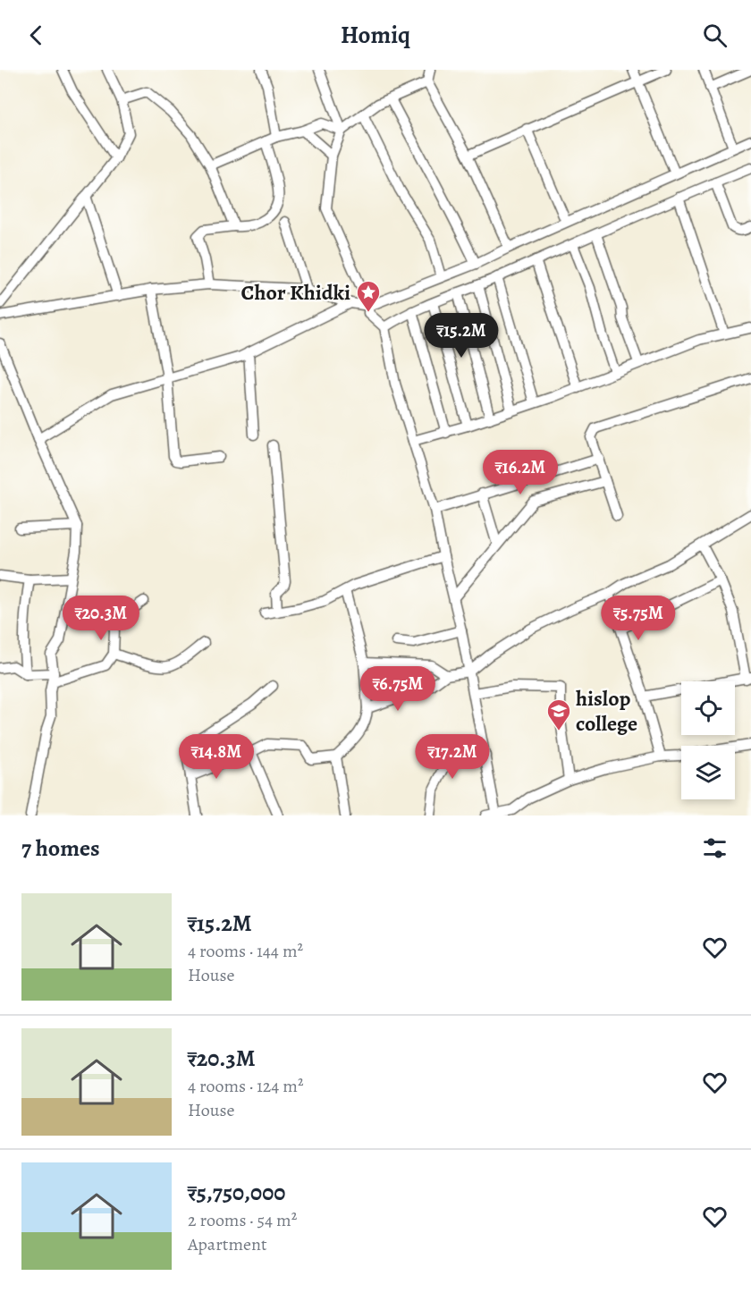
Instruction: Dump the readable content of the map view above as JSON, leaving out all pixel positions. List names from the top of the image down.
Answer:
{
  "places": {
    "place": ["Chor Khidki"],
    "school or university": ["hislop college"]
  },
  "page": {
    "header": "Homiq",
    "price": [
      "₹15.2M",
      "₹16.2M",
      "₹20.3M",
      "₹5.75M",
      "₹6.75M",
      "₹14.8M",
      "₹17.2M"
    ],
    "heading": "7 homes",
    "list": [
      {
        "name": "₹15.2M",
        "note": "4 rooms · 144 m² · House"
      },
      {
        "name": "₹20.3M",
        "note": "4 rooms · 124 m² · House"
      },
      {
        "name": "₹5,750,000",
        "note": "2 rooms · 54 m² · Apartment"
      }
    ]
  }
}
